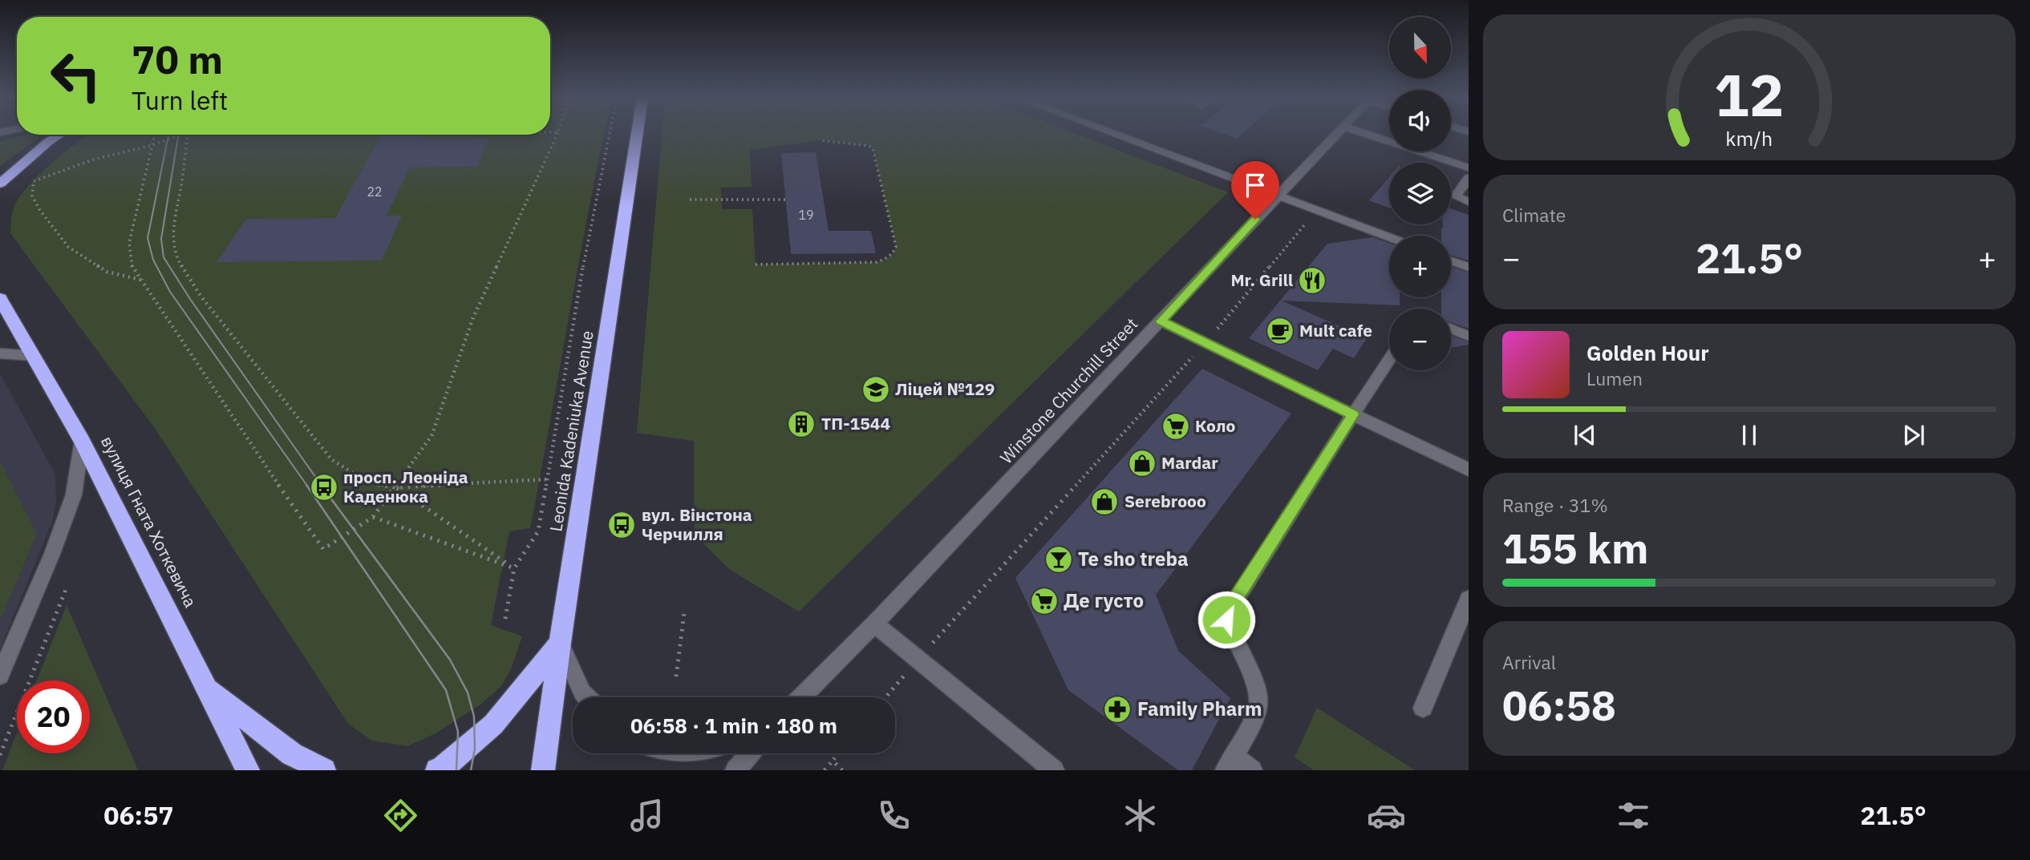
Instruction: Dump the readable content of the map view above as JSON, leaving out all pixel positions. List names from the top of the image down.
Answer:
{
  "streets": {
    "highway": ["Leonida Kadeniuka Avenue", "вулиця Гната Хоткевича"],
    "street": ["Winstone Churchill Street"]
  },
  "places": {
    "restaurant": ["Mr. Grill"],
    "cafe": ["Mult cafe"],
    "school or university": ["Ліцей №129"],
    "building": ["ТП-1544"],
    "supermarket": ["Коло", "Де густо"],
    "shop": ["Mardar", "Serebrooo"],
    "bus stop": ["просп. Леоніда Каденюка", "вул. Вінстона Черчилля"],
    "bar": ["Te sho treba"],
    "pharmacy": ["Family Pharm"]
  },
  "house_numbers": ["22", "19"],
  "north": "bottom",
  "page": {
    "map_buttons": ["+", "−"],
    "turn": ["70 m", "Turn left"],
    "tile": [
      "Climate",
      ["Range · 31%", "155 km"],
      ["Arrival", "06:58"]
    ],
    "heat": ["−", "21.5°", "+"],
    "song": ["Golden Hour", "Lumen"],
    "limit": "20",
    "trip": "06:58 · 1 min · 180 m",
    "tabs": ["06:57", "21.5°"],
    "gauge": ["12", "km/h"]
  }
}
